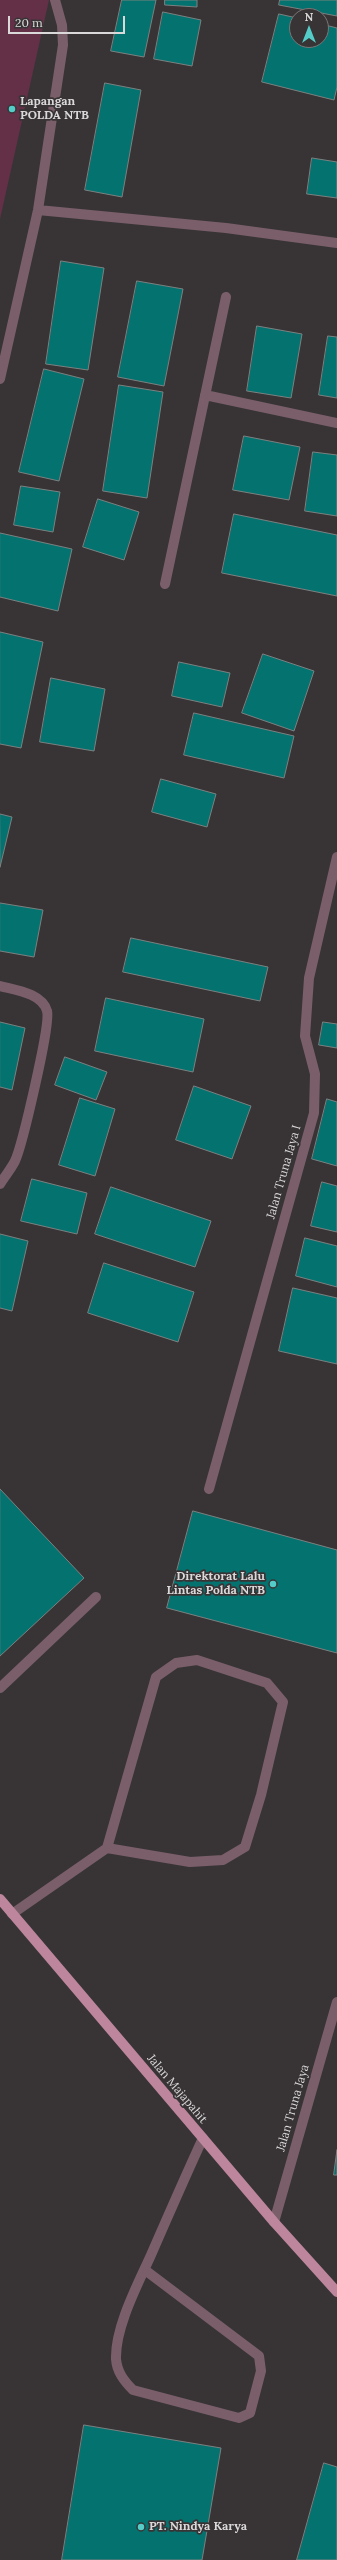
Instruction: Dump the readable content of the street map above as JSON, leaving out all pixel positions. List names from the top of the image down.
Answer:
{
  "streets": {
    "main road": ["Jalan Majapahit"],
    "street": ["Jalan Truna Jaya I", "Jalan Truna Jaya"]
  },
  "crossings": [
    ["Jalan Majapahit", "Jalan Truna Jaya"]
  ],
  "places": ["Lapangan POLDA NTB", "Direktorat Lalu Lintas Polda NTB", "PT. Nindya Karya"],
  "scale_bar": "20 m",
  "north": "top"
}
